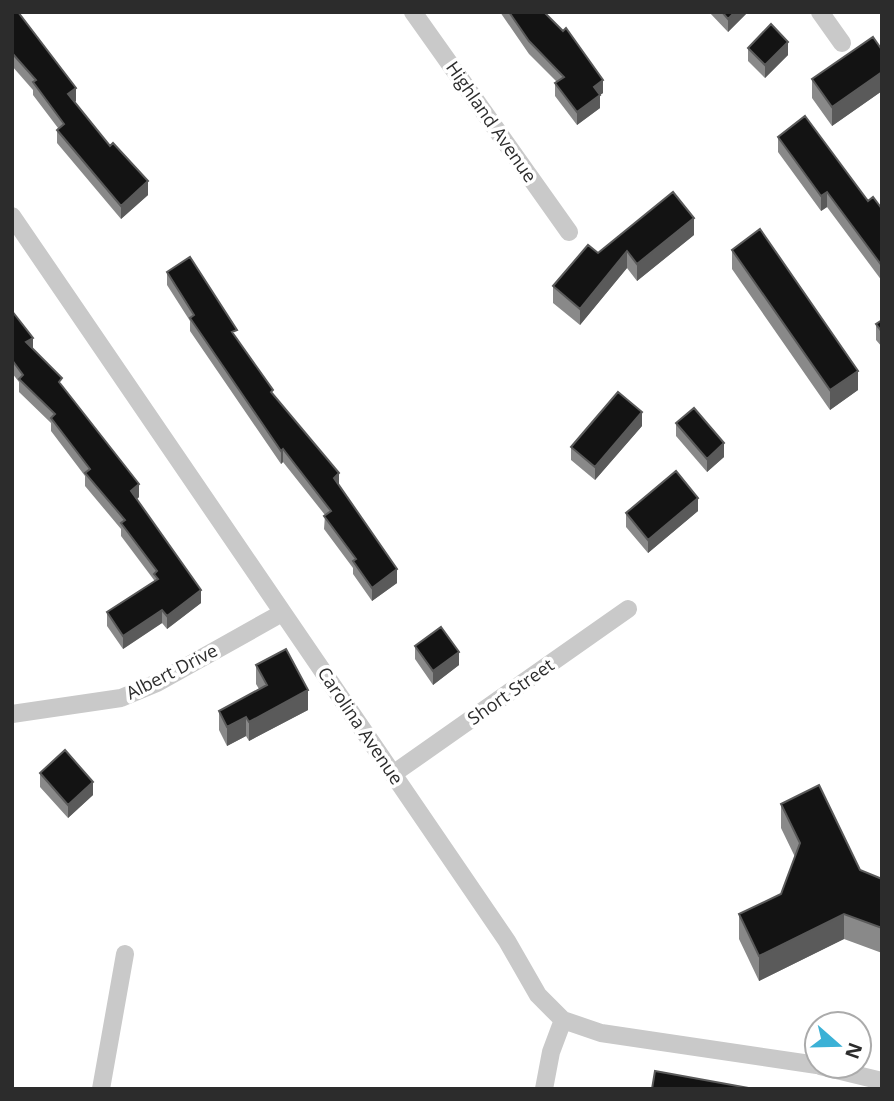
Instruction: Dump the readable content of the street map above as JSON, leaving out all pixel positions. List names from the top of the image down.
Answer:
{
  "streets": {
    "street": [
      "Highland Avenue",
      "Albert Drive",
      "Short Street",
      "Carolina Avenue"
    ]
  },
  "crossings": [
    ["Albert Drive", "Carolina Avenue"],
    ["Short Street", "Carolina Avenue"]
  ],
  "north": "right"
}
